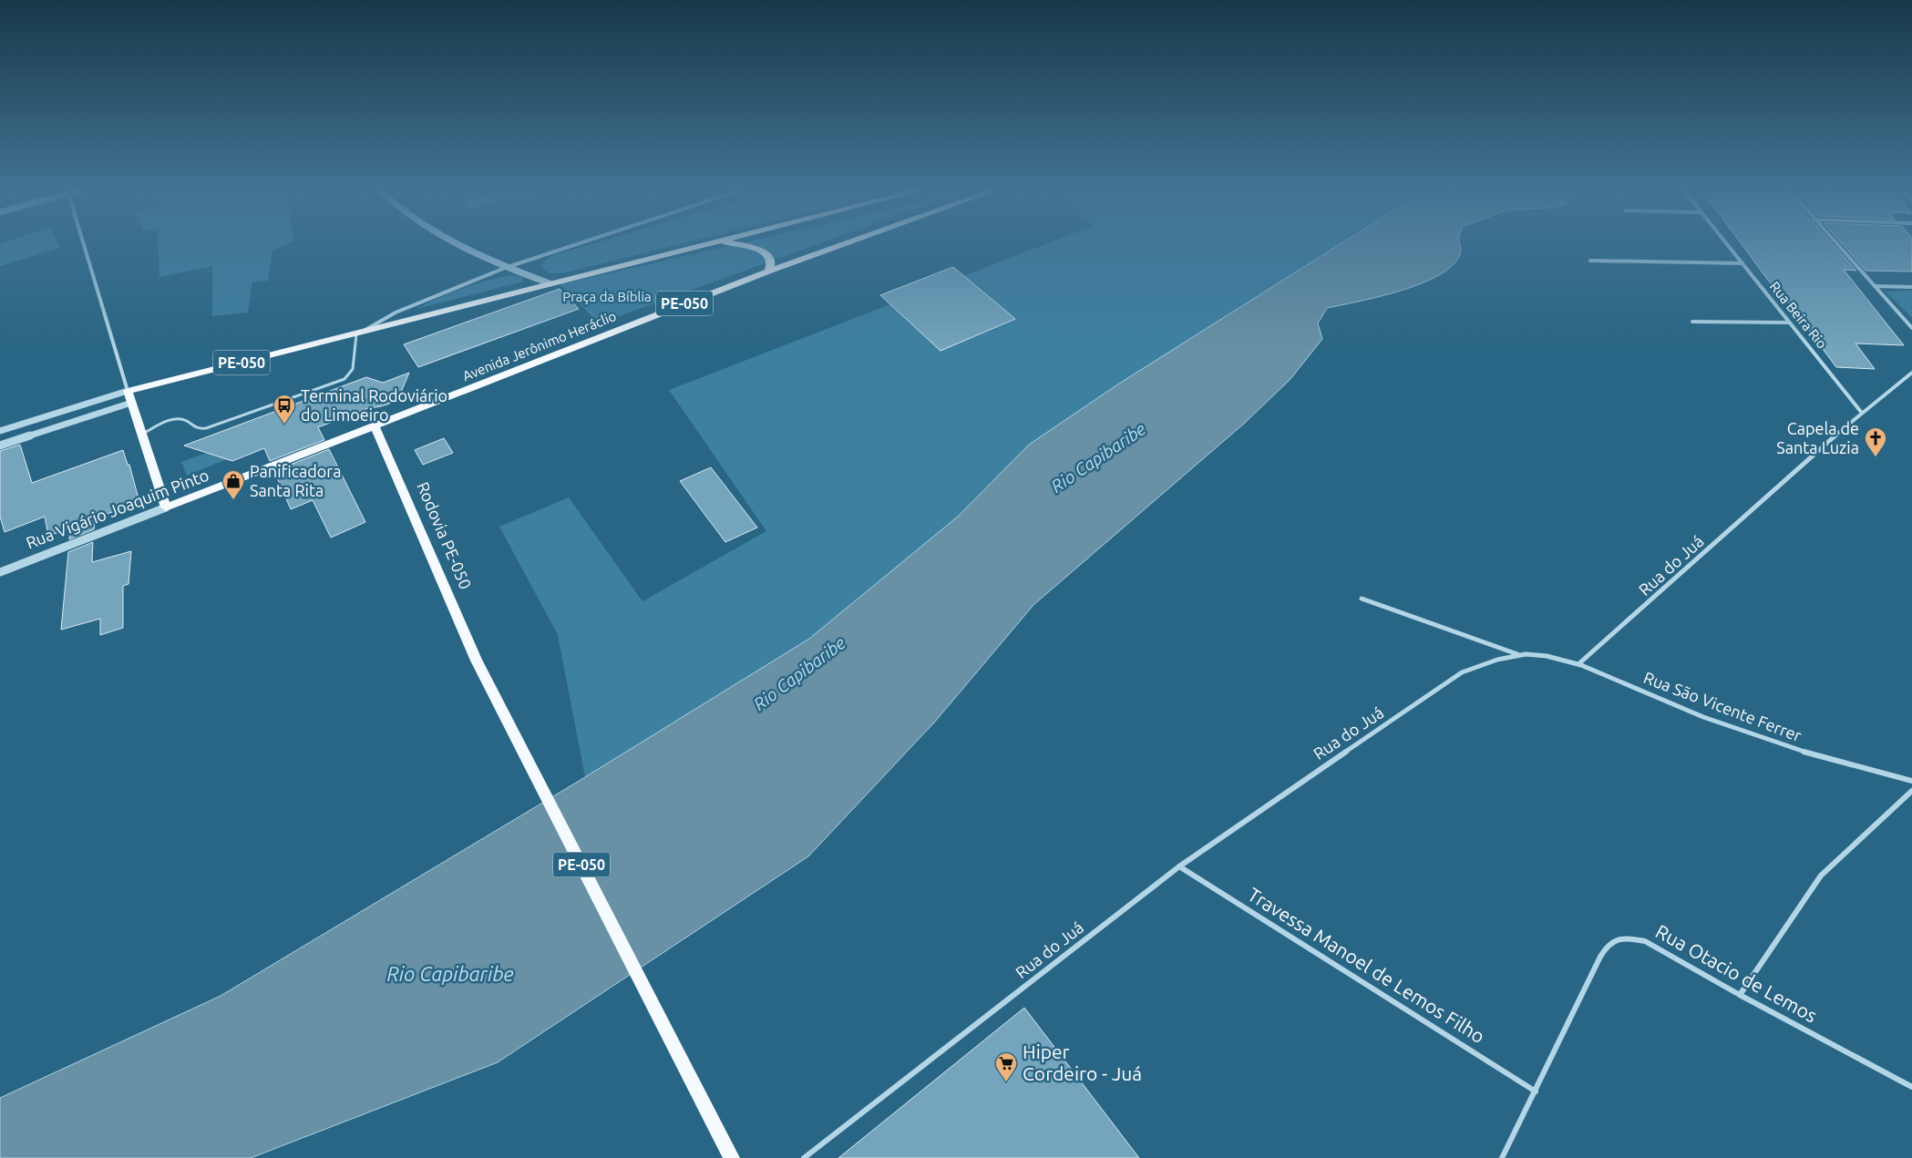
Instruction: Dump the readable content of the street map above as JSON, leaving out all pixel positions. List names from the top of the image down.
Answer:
{
  "streets": {
    "main road": [
      "PE-050",
      "Avenida Jerônimo Heráclio",
      "Rua Vigário Joaquim Pinto",
      "Rodovia PE-050"
    ],
    "street": [
      "Rua Beira Rio",
      "Rua do Juá",
      "Rua São Vicente Ferrer",
      "Travessa Manoel de Lemos Filho",
      "Rua Otacio de Lemos"
    ]
  },
  "crossings": [
    ["Rua Beira Rio", "Rua do Juá"],
    ["Avenida Jerônimo Heráclio", "Rua Vigário Joaquim Pinto"],
    ["Avenida Jerônimo Heráclio", "Rodovia PE-050"],
    ["Rua Vigário Joaquim Pinto", "Rodovia PE-050"],
    ["Rua do Juá", "Rua São Vicente Ferrer"],
    ["Rua do Juá", "Travessa Manoel de Lemos Filho"],
    ["Travessa Manoel de Lemos Filho", "Rua Otacio de Lemos"]
  ],
  "water": ["Rio Capibaribe"],
  "parks": ["Praça da Bíblia"],
  "places": {
    "bus stop": ["Terminal Rodoviário do Limoeiro"],
    "church": ["Capela de Santa Luzia"],
    "shop": ["Panificadora Santa Rita"],
    "supermarket": ["Hiper Cordeiro - Juá"]
  }
}
